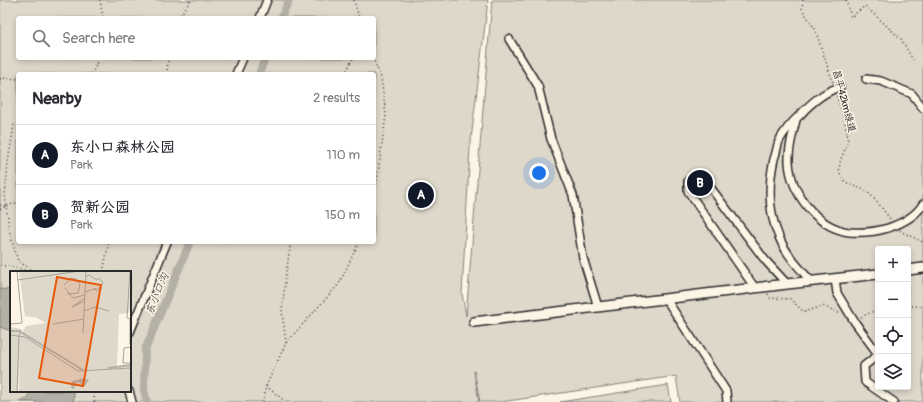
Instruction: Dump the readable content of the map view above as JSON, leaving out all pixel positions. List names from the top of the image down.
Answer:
{
  "streets": {
    "path": ["昌平42km绿道"]
  },
  "water": ["东小口沟"],
  "page": {
    "search": "Search here",
    "heading": ["Nearby", "2 results"],
    "list": [
      {
        "mark": "A",
        "name": "东小口森林公园",
        "note": "Park",
        "value": "110 m"
      },
      {
        "mark": "B",
        "name": "贺新公园",
        "note": "Park",
        "value": "150 m"
      }
    ],
    "pins": ["B", "A"],
    "map_buttons": ["+", "−"]
  }
}
